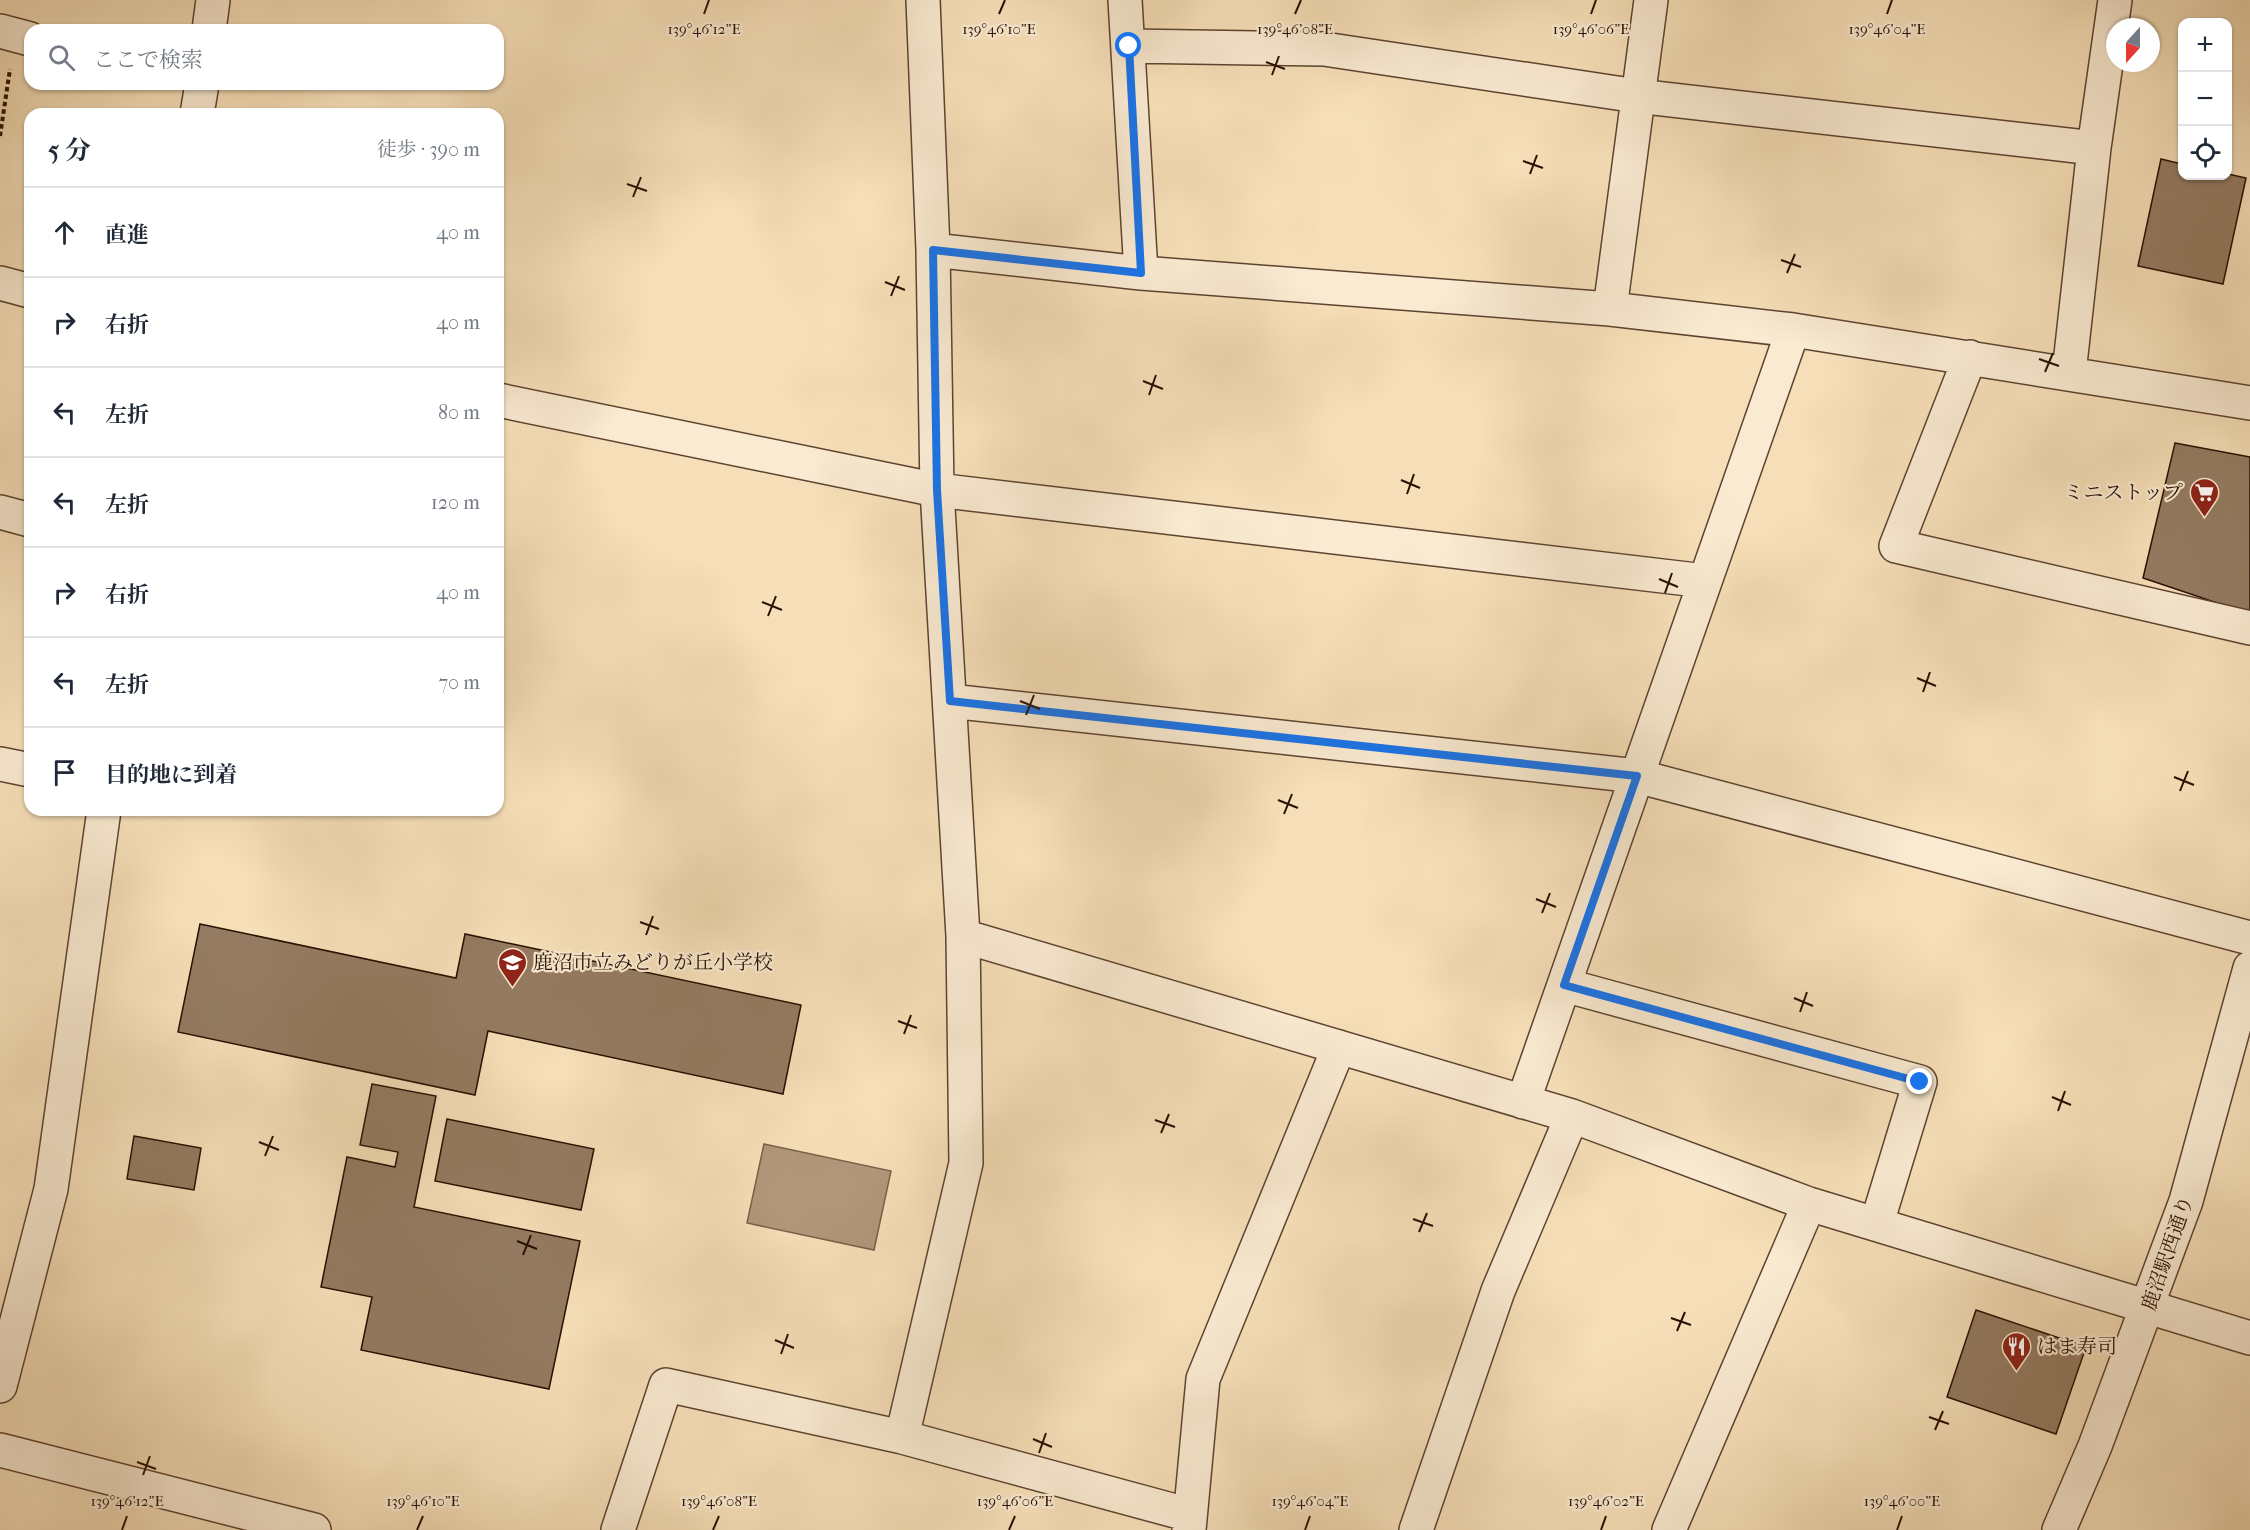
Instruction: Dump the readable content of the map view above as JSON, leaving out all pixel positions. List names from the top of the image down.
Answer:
{
  "streets": {
    "street": ["鹿沼駅西通り"]
  },
  "places": {
    "supermarket": ["ミニストップ"],
    "school or university": ["鹿沼市立みどりが丘小学校"],
    "restaurant": ["はま寿司"]
  },
  "north": "bottom",
  "page": {
    "map_buttons": ["+", "−"],
    "search": "ここで検索",
    "heading": ["5 分", "徒歩 · 390 m"],
    "list": [
      ["直進", "40 m"],
      ["右折", "40 m"],
      ["左折", "80 m"],
      ["左折", "120 m"],
      ["右折", "40 m"],
      ["左折", "70 m"],
      "目的地に到着"
    ]
  },
  "coordinates": [
    "139°46'12\"E",
    "139°46'10\"E",
    "139°46'08\"E",
    "139°46'06\"E",
    "139°46'04\"E",
    "139°46'02\"E",
    "139°46'00\"E"
  ]
}
